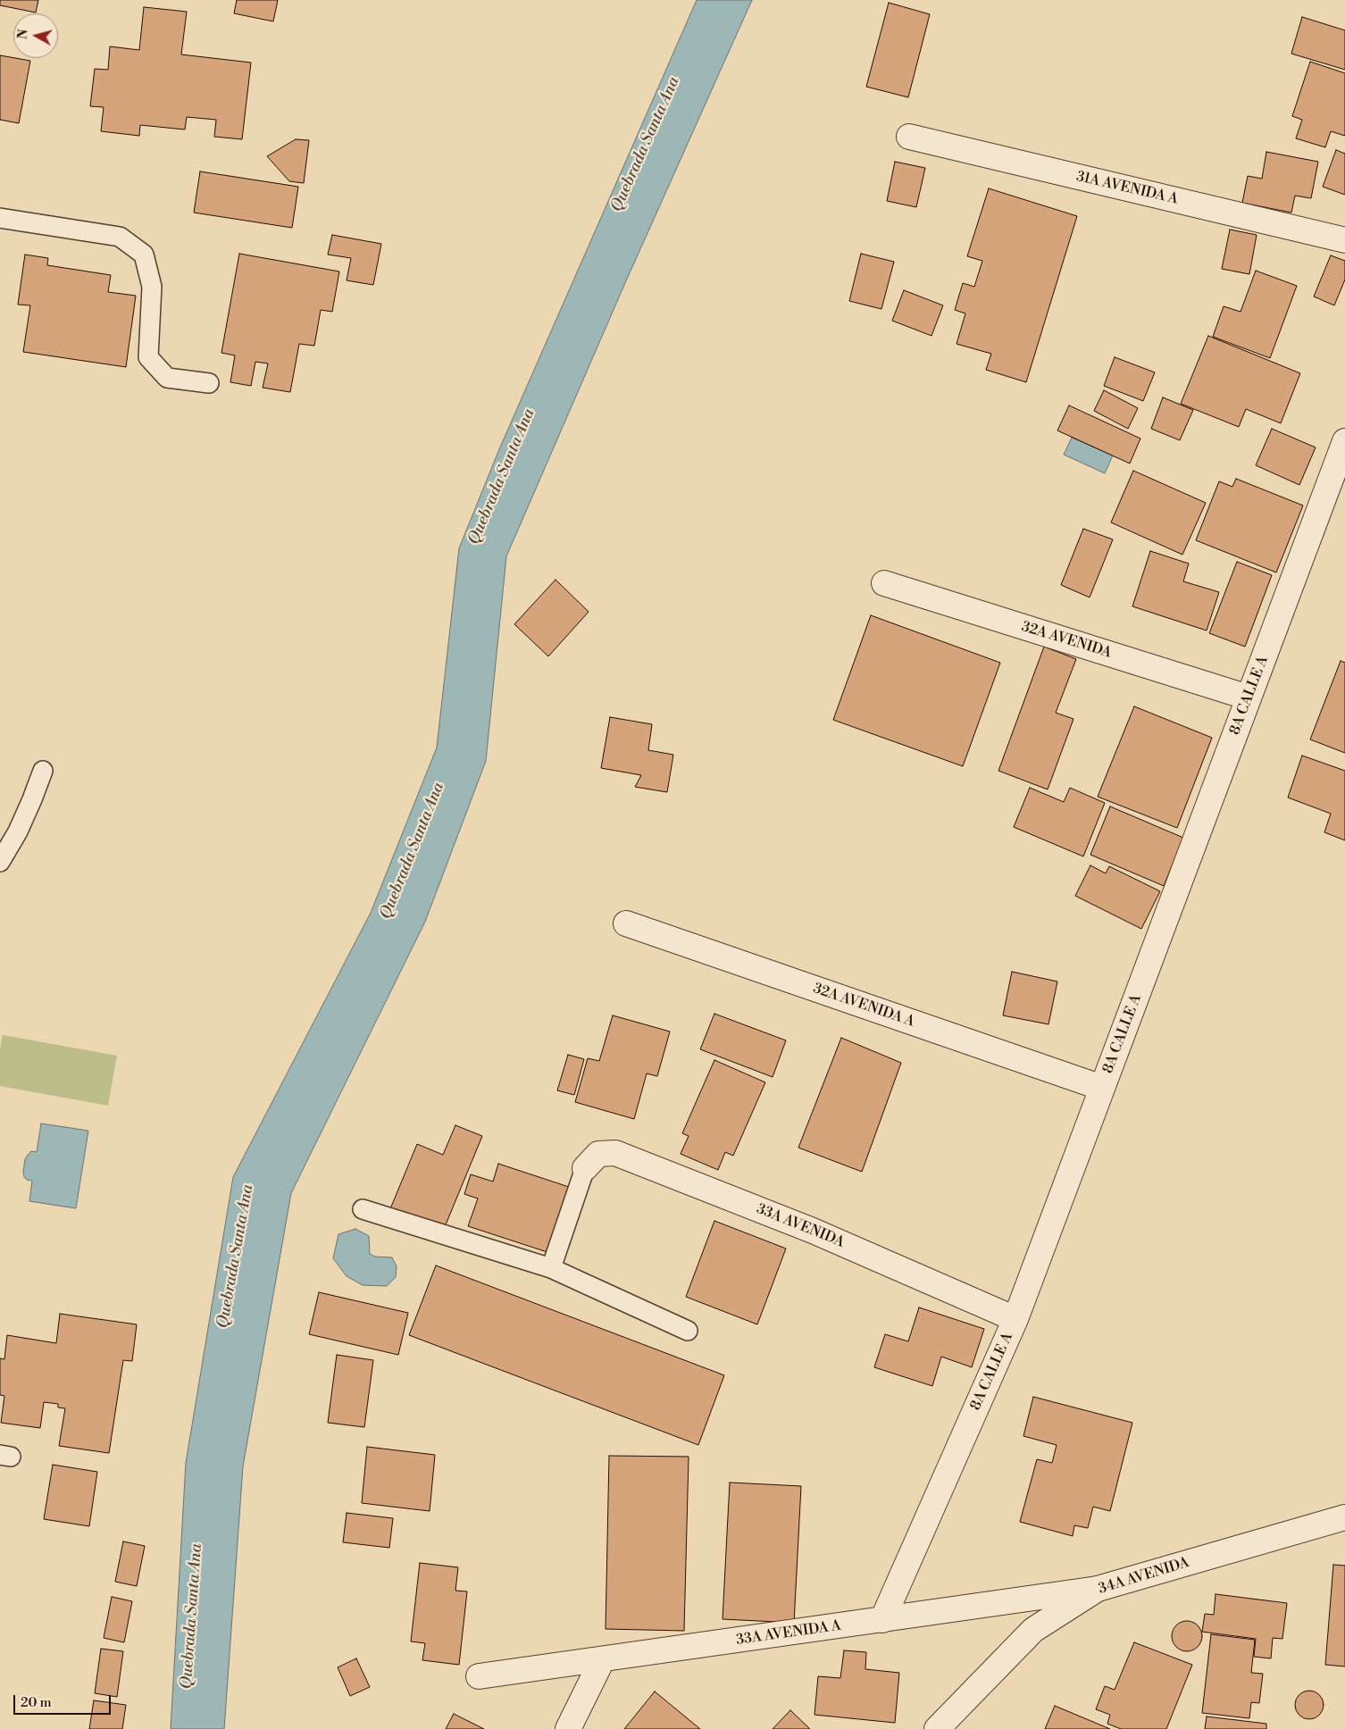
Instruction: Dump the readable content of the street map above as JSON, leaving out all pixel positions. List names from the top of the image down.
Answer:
{
  "streets": {
    "street": [
      "31A AVENIDA A",
      "32A AVENIDA",
      "8A CALLE A",
      "32A AVENIDA A",
      "33A AVENIDA",
      "34A AVENIDA",
      "33A AVENIDA A"
    ]
  },
  "crossings": [
    ["32A AVENIDA", "8A CALLE A"],
    ["8A CALLE A", "32A AVENIDA A"],
    ["8A CALLE A", "33A AVENIDA"],
    ["8A CALLE A", "33A AVENIDA A"],
    ["34A AVENIDA", "33A AVENIDA A"]
  ],
  "water": ["Quebrada Santa Ana"],
  "scale_bar": "20 m",
  "north": "left"
}
